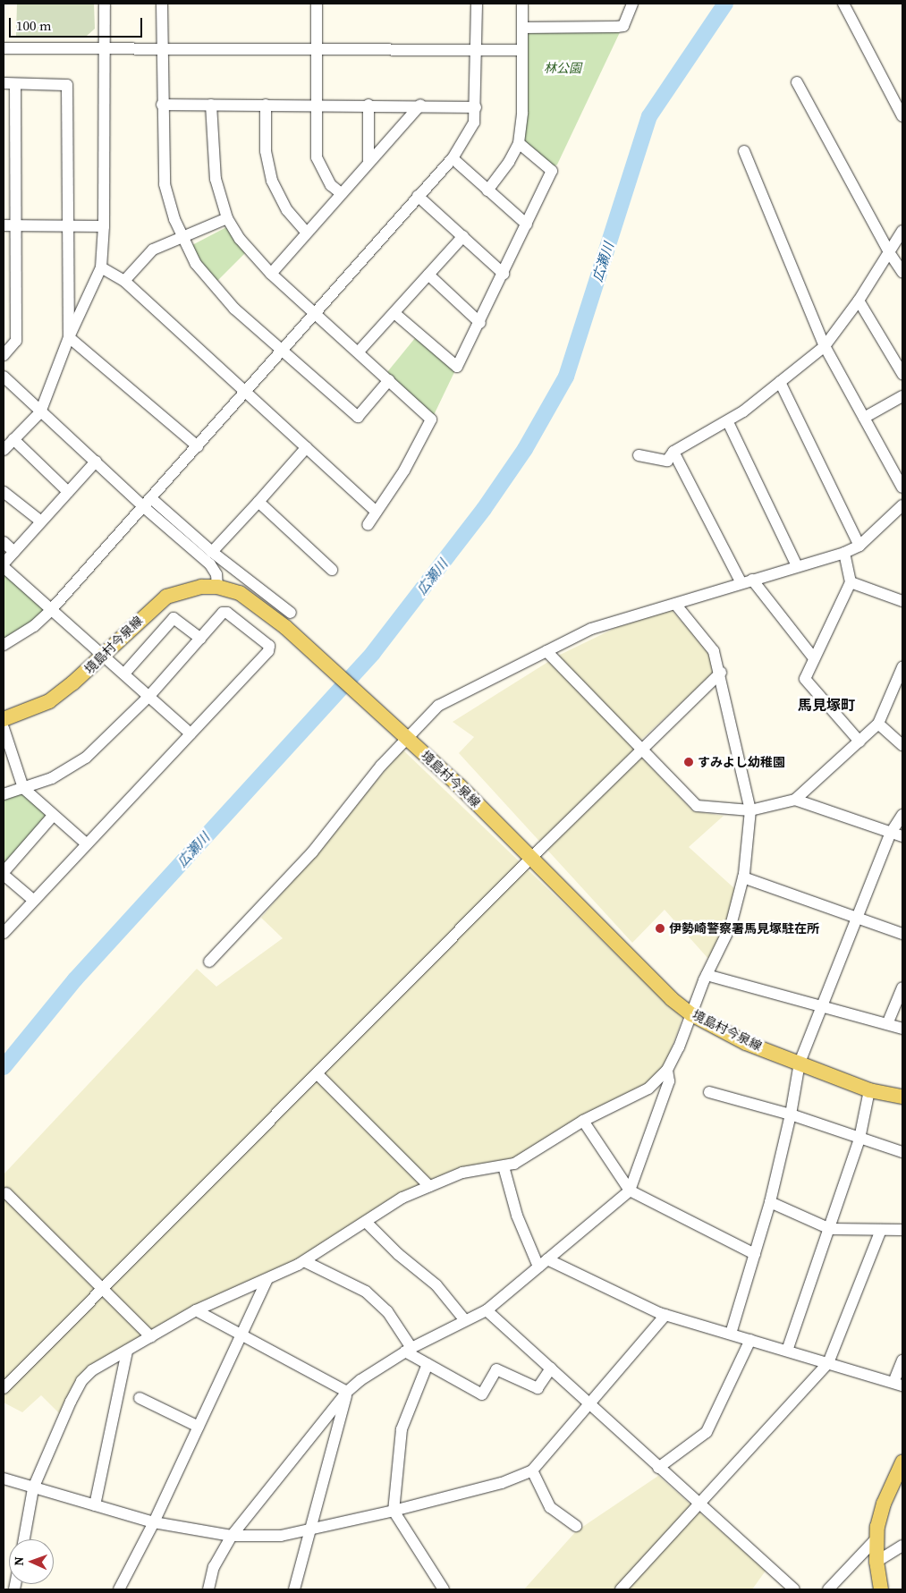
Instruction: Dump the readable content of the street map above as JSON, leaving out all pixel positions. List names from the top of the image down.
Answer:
{
  "streets": {
    "main road": ["境島村今泉線"]
  },
  "districts": ["馬見塚町"],
  "water": ["広瀬川"],
  "parks": ["林公園"],
  "places": ["すみよし幼稚園", "伊勢崎警察署馬見塚駐在所"],
  "scale_bar": "100 m",
  "north": "left"
}
